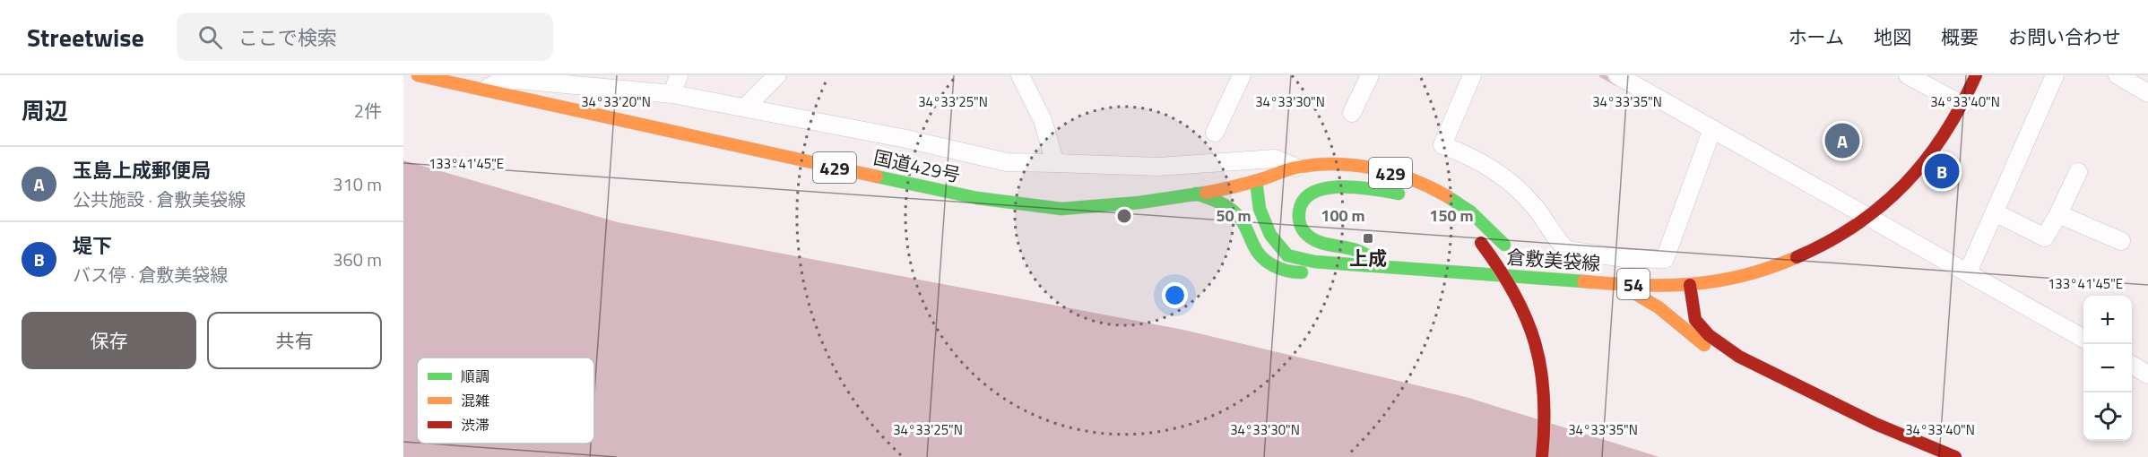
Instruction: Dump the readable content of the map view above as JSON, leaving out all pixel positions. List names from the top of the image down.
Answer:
{
  "streets": {
    "main road": [
      "国道429号",
      "429",
      "倉敷美袋線",
      "54"
    ]
  },
  "crossings": [
    ["国道429号", "倉敷美袋線"]
  ],
  "places": {
    "transit": ["上成"]
  },
  "legend": ["順調", "混雑", "渋滞"],
  "page": {
    "header": "Streetwise",
    "search": "ここで検索",
    "nav": [
      "ホーム",
      "地図",
      "概要",
      "お問い合わせ"
    ],
    "heading": ["周辺", "2件"],
    "pins": ["A", "B"],
    "list": [
      {
        "mark": "A",
        "name": "玉島上成郵便局",
        "note": "公共施設 · 倉敷美袋線",
        "value": "310 m"
      },
      {
        "mark": "B",
        "name": "堤下",
        "note": "バス停 · 倉敷美袋線",
        "value": "360 m"
      }
    ],
    "buttons": ["保存", "共有"],
    "map_buttons": ["+", "−"]
  },
  "coordinates": [
    "34°33'20\"N",
    "34°33'25\"N",
    "34°33'30\"N",
    "34°33'35\"N",
    "34°33'40\"N",
    "133°41'45\"E"
  ],
  "rings": ["50 m", "100 m", "150 m"]
}
